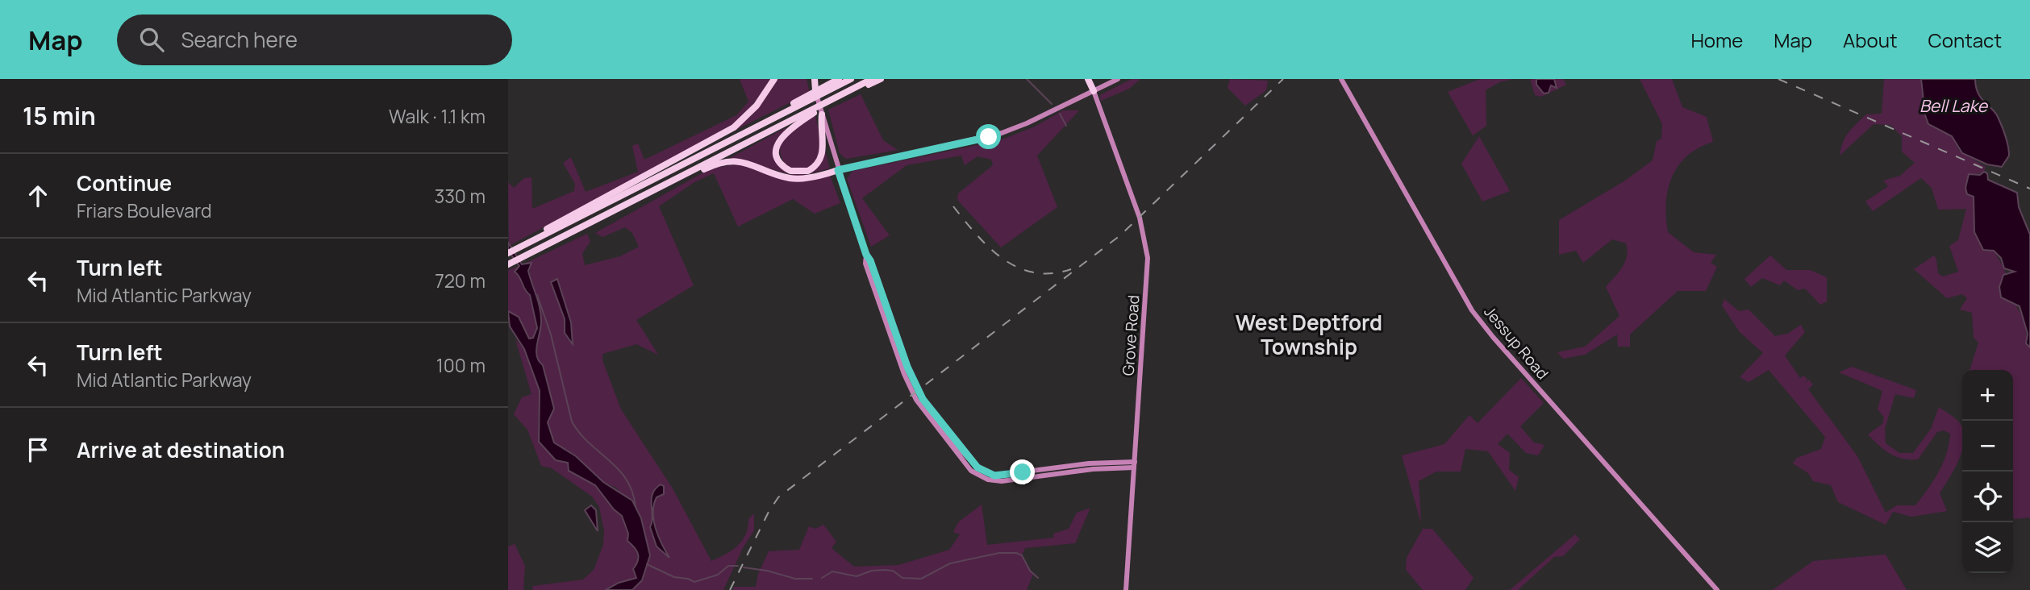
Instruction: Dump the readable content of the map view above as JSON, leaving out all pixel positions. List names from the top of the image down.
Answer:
{
  "streets": {
    "street": ["Grove Road", "Jessup Road"]
  },
  "districts": ["West Deptford Township"],
  "water": ["Bell Lake"],
  "page": {
    "header": "Map",
    "search": "Search here",
    "nav": [
      "Home",
      "Map",
      "About",
      "Contact"
    ],
    "heading": ["15 min", "Walk · 1.1 km"],
    "list": [
      ["Continue", "Friars Boulevard", "330 m"],
      ["Turn left", "Mid Atlantic Parkway", "720 m"],
      ["Turn left", "Mid Atlantic Parkway", "100 m"],
      "Arrive at destination"
    ],
    "map_buttons": ["+", "−"]
  }
}
